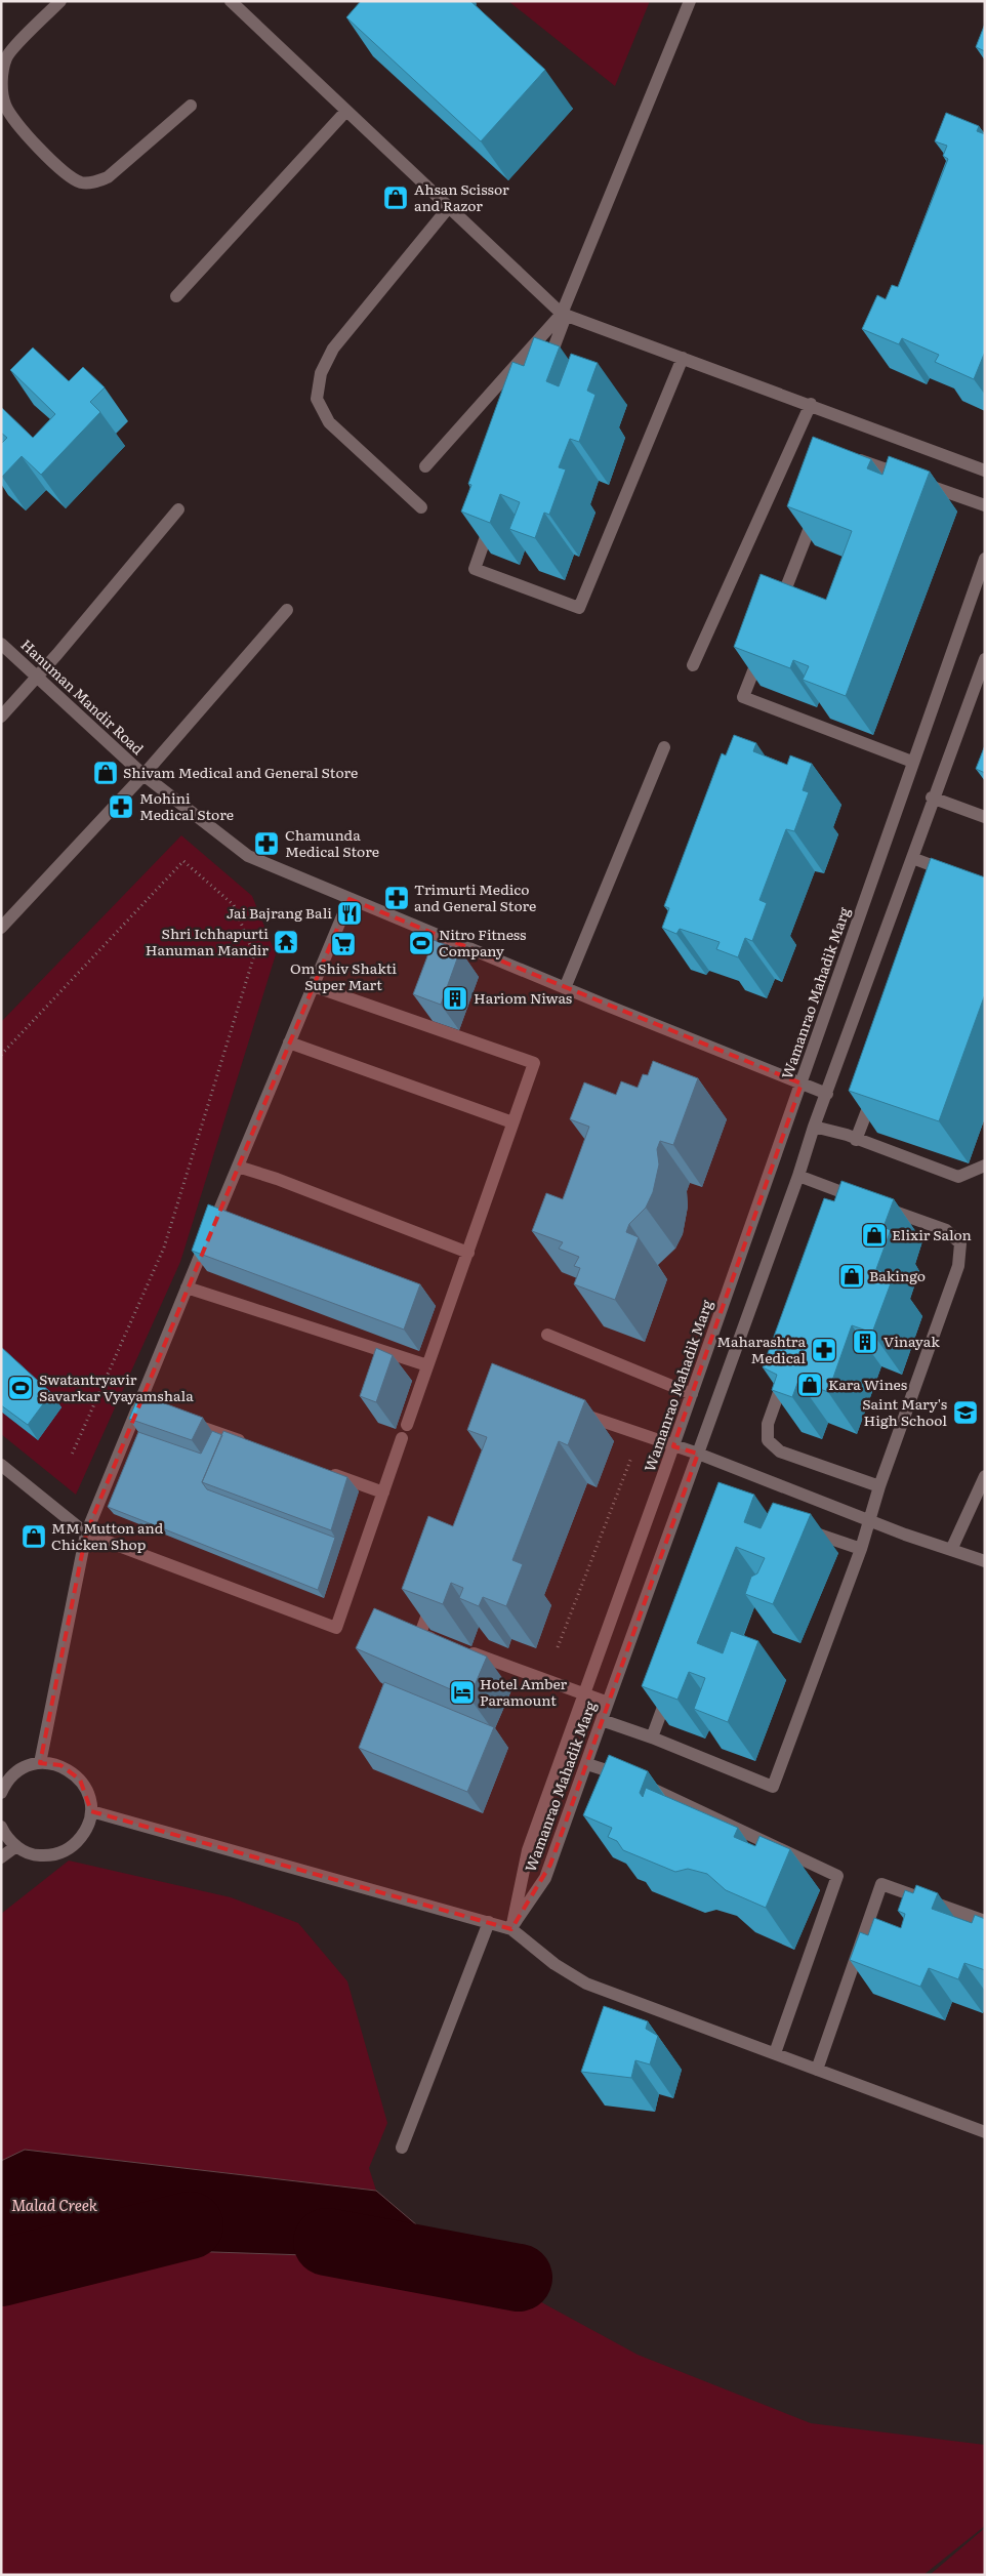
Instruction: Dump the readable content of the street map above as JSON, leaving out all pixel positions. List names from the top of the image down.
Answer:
{
  "streets": {
    "street": ["Hanuman Mandir Road", "Wamanrao Mahadik Marg"]
  },
  "crossings": [
    ["Hanuman Mandir Road", "Wamanrao Mahadik Marg"]
  ],
  "water": ["Malad Creek"],
  "places": {
    "shop": [
      "Ahsan Scissor and Razor",
      "Shivam Medical and General Store",
      "Elixir Salon",
      "Bakingo",
      "Kara Wines",
      "MM Mutton and Chicken Shop"
    ],
    "pharmacy": [
      "Mohini Medical Store",
      "Chamunda Medical Store",
      "Trimurti Medico and General Store",
      "Maharashtra Medical"
    ],
    "restaurant": ["Jai Bajrang Bali"],
    "temple": ["Shri Ichhapurti Hanuman Mandir"],
    "sports": ["Nitro Fitness Company", "Swatantryavir Savarkar Vyayamshala"],
    "supermarket": ["Om Shiv Shakti Super Mart"],
    "building": ["Hariom Niwas", "Vinayak"],
    "school or university": ["Saint Mary's High School"],
    "hotel": ["Hotel Amber Paramount"]
  }
}
